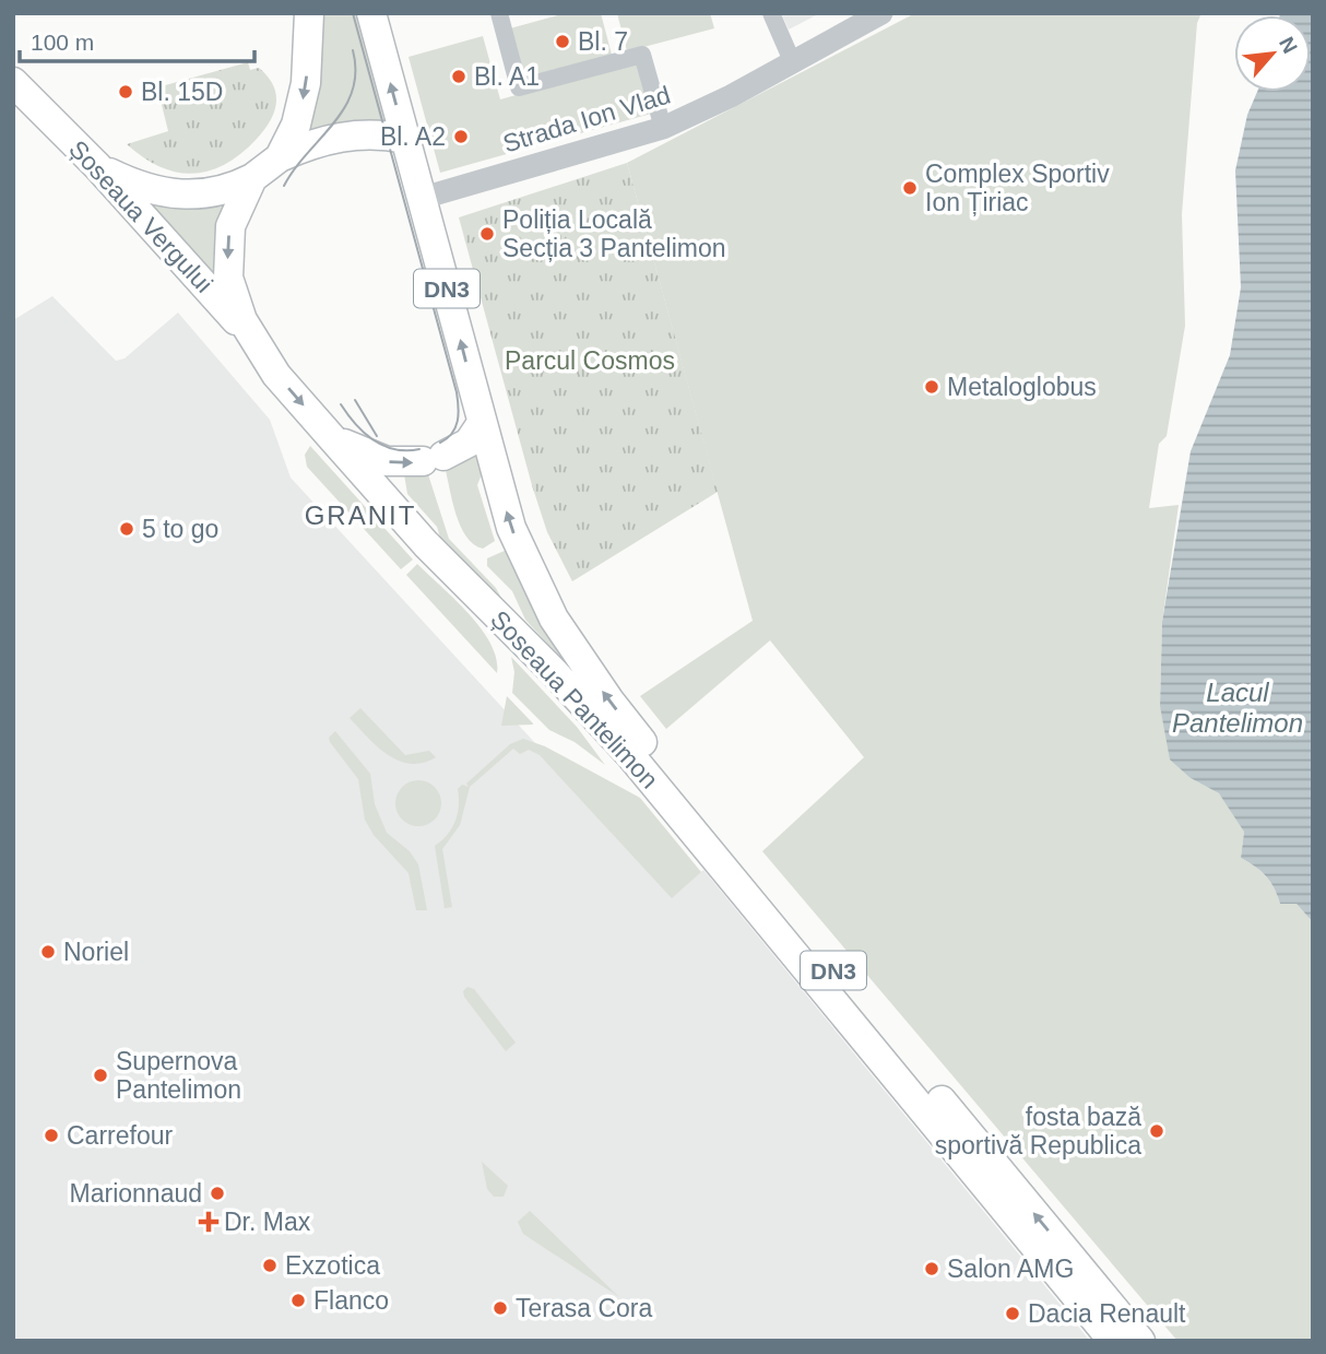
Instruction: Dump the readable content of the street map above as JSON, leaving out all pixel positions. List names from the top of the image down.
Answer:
{
  "streets": {
    "main road": ["Șoseaua Vergului", "DN3", "Șoseaua Pantelimon"],
    "street": ["Strada Ion Vlad"]
  },
  "crossings": [
    ["Strada Ion Vlad", "Șoseaua Pantelimon"],
    ["Șoseaua Vergului", "Șoseaua Pantelimon"]
  ],
  "districts": ["GRANIT"],
  "water": ["Lacul Pantelimon"],
  "parks": ["Parcul Cosmos"],
  "places": {
    "other": [
      "Bl. 7",
      "Bl. A1",
      "Bl. 15D",
      "Bl. A2",
      "Complex Sportiv Ion Țiriac",
      "Poliția Locală Secția 3 Pantelimon",
      "Metaloglobus",
      "5 to go",
      "Noriel",
      "Supernova Pantelimon",
      "fosta bază sportivă Republica",
      "Carrefour",
      "Marionnaud",
      "Exzotica",
      "Salon AMG",
      "Flanco",
      "Terasa Cora",
      "Dacia Renault"
    ],
    "health": ["Dr. Max"]
  },
  "scale_bar": "100 m",
  "north": "top right"
}
